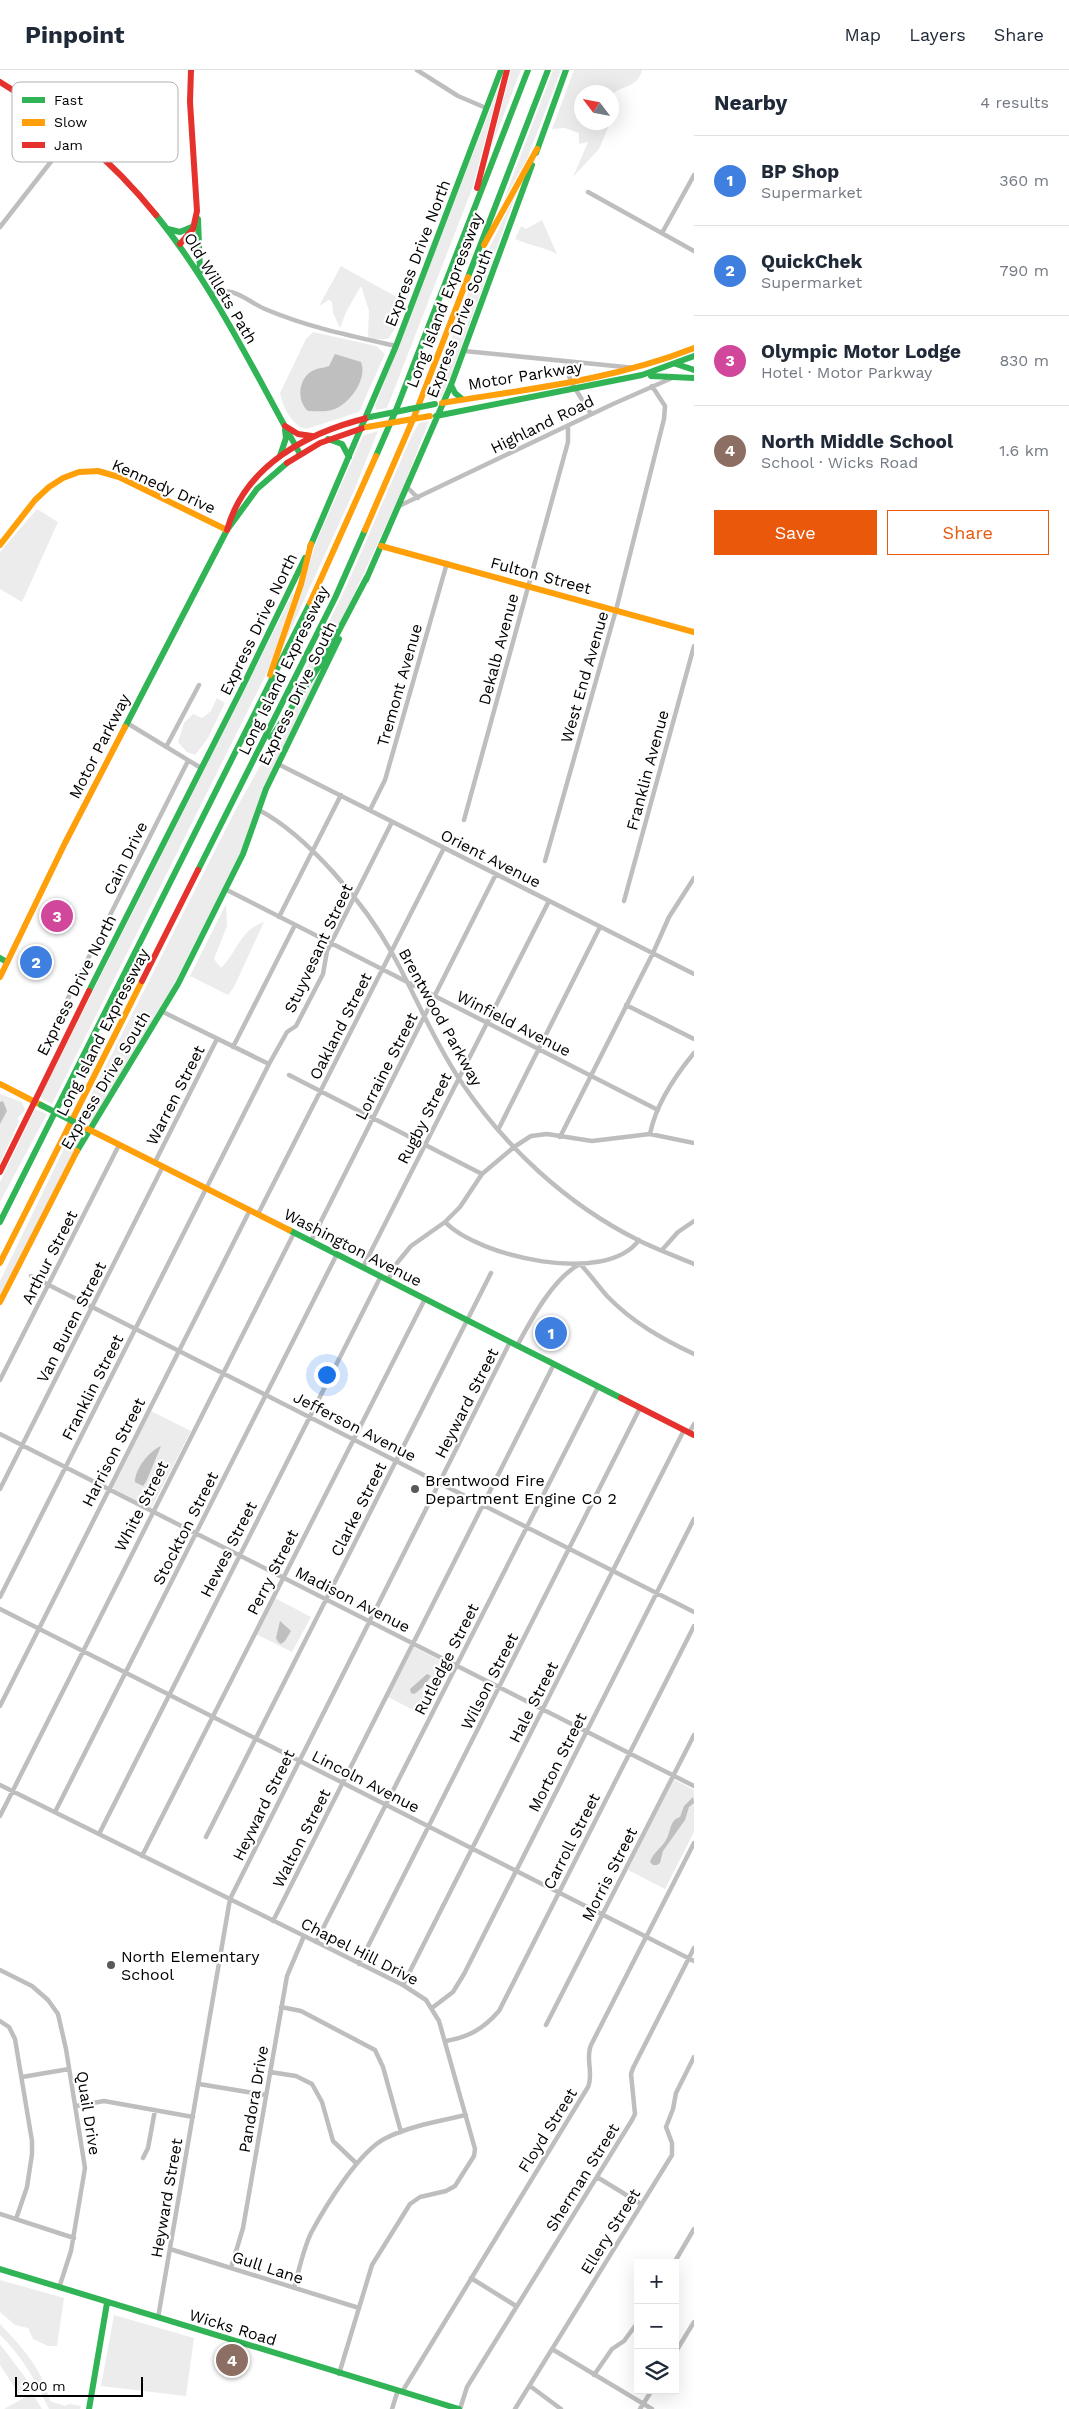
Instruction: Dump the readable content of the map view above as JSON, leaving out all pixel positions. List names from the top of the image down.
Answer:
{
  "streets": {
    "main road": [
      "Express Drive North",
      "Old Willets Path",
      "Long Island Expressway",
      "Express Drive South",
      "Motor Parkway",
      "Kennedy Drive",
      "Fulton Street",
      "Washington Avenue",
      "Wicks Road"
    ],
    "street": [
      "Highland Road",
      "Dekalb Avenue",
      "West End Avenue",
      "Tremont Avenue",
      "Franklin Avenue",
      "Cain Drive",
      "Orient Avenue",
      "Stuyvesant Street",
      "Brentwood Parkway",
      "Winfield Avenue",
      "Oakland Street",
      "Lorraine Street",
      "Warren Street",
      "Rugby Street",
      "Arthur Street",
      "Van Buren Street",
      "Franklin Street",
      "Heyward Street",
      "Jefferson Avenue",
      "Harrison Street",
      "White Street",
      "Clarke Street",
      "Stockton Street",
      "Hewes Street",
      "Perry Street",
      "Madison Avenue",
      "Rutledge Street",
      "Wilson Street",
      "Hale Street",
      "Morton Street",
      "Lincoln Avenue",
      "Walton Street",
      "Carroll Street",
      "Morris Street",
      "Chapel Hill Drive",
      "Pandora Drive",
      "Quail Drive",
      "Floyd Street",
      "Sherman Street",
      "Ellery Street",
      "Gull Lane"
    ]
  },
  "crossings": [
    ["Express Drive North", "Motor Parkway"],
    ["Express Drive North", "Washington Avenue"],
    ["Old Willets Path", "Motor Parkway"],
    ["Express Drive South", "Motor Parkway"],
    ["Express Drive South", "Highland Road"],
    ["Express Drive South", "Fulton Street"],
    ["Express Drive South", "Orient Avenue"],
    ["Express Drive South", "Brentwood Parkway"],
    ["Express Drive South", "Winfield Avenue"],
    ["Express Drive South", "Washington Avenue"],
    ["Motor Parkway", "Kennedy Drive"],
    ["Highland Road", "Dekalb Avenue"],
    ["Highland Road", "West End Avenue"],
    ["Fulton Street", "Dekalb Avenue"],
    ["Fulton Street", "West End Avenue"],
    ["Fulton Street", "Tremont Avenue"],
    ["Tremont Avenue", "Orient Avenue"],
    ["Orient Avenue", "Stuyvesant Street"],
    ["Orient Avenue", "Oakland Street"],
    ["Orient Avenue", "Lorraine Street"],
    ["Orient Avenue", "Rugby Street"],
    ["Stuyvesant Street", "Brentwood Parkway"],
    ["Stuyvesant Street", "Winfield Avenue"],
    ["Stuyvesant Street", "Washington Avenue"],
    ["Stuyvesant Street", "Franklin Street"],
    ["Brentwood Parkway", "Winfield Avenue"],
    ["Brentwood Parkway", "Oakland Street"],
    ["Brentwood Parkway", "Lorraine Street"],
    ["Brentwood Parkway", "Rugby Street"],
    ["Brentwood Parkway", "Hewes Street"],
    ["Winfield Avenue", "Oakland Street"],
    ["Winfield Avenue", "Lorraine Street"],
    ["Winfield Avenue", "Rugby Street"],
    ["Oakland Street", "Washington Avenue"],
    ["Lorraine Street", "Washington Avenue"],
    ["Warren Street", "Washington Avenue"],
    ["Rugby Street", "Washington Avenue"],
    ["Washington Avenue", "Arthur Street"],
    ["Washington Avenue", "Van Buren Street"],
    ["Washington Avenue", "Franklin Street"],
    ["Washington Avenue", "Heyward Street"],
    ["Washington Avenue", "Harrison Street"],
    ["Washington Avenue", "White Street"],
    ["Washington Avenue", "Clarke Street"],
    ["Washington Avenue", "Stockton Street"],
    ["Washington Avenue", "Hewes Street"],
    ["Washington Avenue", "Perry Street"],
    ["Washington Avenue", "Rutledge Street"],
    ["Washington Avenue", "Wilson Street"],
    ["Washington Avenue", "Hale Street"],
    ["Washington Avenue", "Walton Street"],
    ["Arthur Street", "Jefferson Avenue"],
    ["Van Buren Street", "Jefferson Avenue"],
    ["Van Buren Street", "Madison Avenue"],
    ["Franklin Street", "Jefferson Avenue"],
    ["Franklin Street", "Madison Avenue"],
    ["Heyward Street", "Jefferson Avenue"],
    ["Heyward Street", "Madison Avenue"],
    ["Heyward Street", "Lincoln Avenue"],
    ["Heyward Street", "Chapel Hill Drive"],
    ["Heyward Street", "Gull Lane"],
    ["Heyward Street", "Wicks Road"],
    ["Jefferson Avenue", "Harrison Street"],
    ["Jefferson Avenue", "White Street"],
    ["Jefferson Avenue", "Clarke Street"],
    ["Jefferson Avenue", "Stockton Street"],
    ["Jefferson Avenue", "Hewes Street"],
    ["Jefferson Avenue", "Perry Street"],
    ["Jefferson Avenue", "Rutledge Street"],
    ["Jefferson Avenue", "Wilson Street"],
    ["Jefferson Avenue", "Hale Street"],
    ["Jefferson Avenue", "Morton Street"],
    ["Jefferson Avenue", "Walton Street"],
    ["Harrison Street", "Madison Avenue"],
    ["Harrison Street", "Lincoln Avenue"],
    ["White Street", "Madison Avenue"],
    ["White Street", "Lincoln Avenue"],
    ["White Street", "Chapel Hill Drive"],
    ["Clarke Street", "Madison Avenue"],
    ["Clarke Street", "Lincoln Avenue"],
    ["Stockton Street", "Madison Avenue"],
    ["Stockton Street", "Lincoln Avenue"],
    ["Stockton Street", "Chapel Hill Drive"],
    ["Hewes Street", "Madison Avenue"],
    ["Hewes Street", "Lincoln Avenue"],
    ["Hewes Street", "Chapel Hill Drive"],
    ["Perry Street", "Madison Avenue"],
    ["Perry Street", "Lincoln Avenue"],
    ["Perry Street", "Chapel Hill Drive"],
    ["Madison Avenue", "Rutledge Street"],
    ["Madison Avenue", "Wilson Street"],
    ["Madison Avenue", "Hale Street"],
    ["Madison Avenue", "Morton Street"],
    ["Madison Avenue", "Walton Street"],
    ["Madison Avenue", "Carroll Street"],
    ["Madison Avenue", "Morris Street"],
    ["Rutledge Street", "Lincoln Avenue"],
    ["Rutledge Street", "Chapel Hill Drive"],
    ["Wilson Street", "Lincoln Avenue"],
    ["Wilson Street", "Chapel Hill Drive"],
    ["Hale Street", "Lincoln Avenue"],
    ["Hale Street", "Chapel Hill Drive"],
    ["Morton Street", "Lincoln Avenue"],
    ["Morton Street", "Chapel Hill Drive"],
    ["Lincoln Avenue", "Walton Street"],
    ["Lincoln Avenue", "Carroll Street"],
    ["Lincoln Avenue", "Morris Street"],
    ["Lincoln Avenue", "Floyd Street"],
    ["Lincoln Avenue", "Sherman Street"],
    ["Walton Street", "Chapel Hill Drive"],
    ["Carroll Street", "Chapel Hill Drive"],
    ["Chapel Hill Drive", "Pandora Drive"],
    ["Chapel Hill Drive", "Gull Lane"],
    ["Chapel Hill Drive", "Wicks Road"],
    ["Pandora Drive", "Gull Lane"],
    ["Quail Drive", "Wicks Road"],
    ["Floyd Street", "Wicks Road"],
    ["Sherman Street", "Wicks Road"]
  ],
  "places": ["Brentwood Fire Department Engine Co 2", "North Elementary School"],
  "legend": ["Fast", "Slow", "Jam"],
  "scale_bar": "200 m",
  "north": "top left",
  "page": {
    "header": "Pinpoint",
    "nav": ["Map", "Layers", "Share"],
    "heading": ["Nearby", "4 results"],
    "list": [
      {
        "mark": "1",
        "name": "BP Shop",
        "note": "Supermarket",
        "value": "360 m"
      },
      {
        "mark": "2",
        "name": "QuickChek",
        "note": "Supermarket",
        "value": "790 m"
      },
      {
        "mark": "3",
        "name": "Olympic Motor Lodge",
        "note": "Hotel · Motor Parkway",
        "value": "830 m"
      },
      {
        "mark": "4",
        "name": "North Middle School",
        "note": "School · Wicks Road",
        "value": "1.6 km"
      }
    ],
    "buttons": ["Save", "Share"],
    "pins": [
      "3",
      "2",
      "1",
      "4"
    ],
    "map_buttons": ["+", "−"],
    "scale": "200 m"
  }
}
